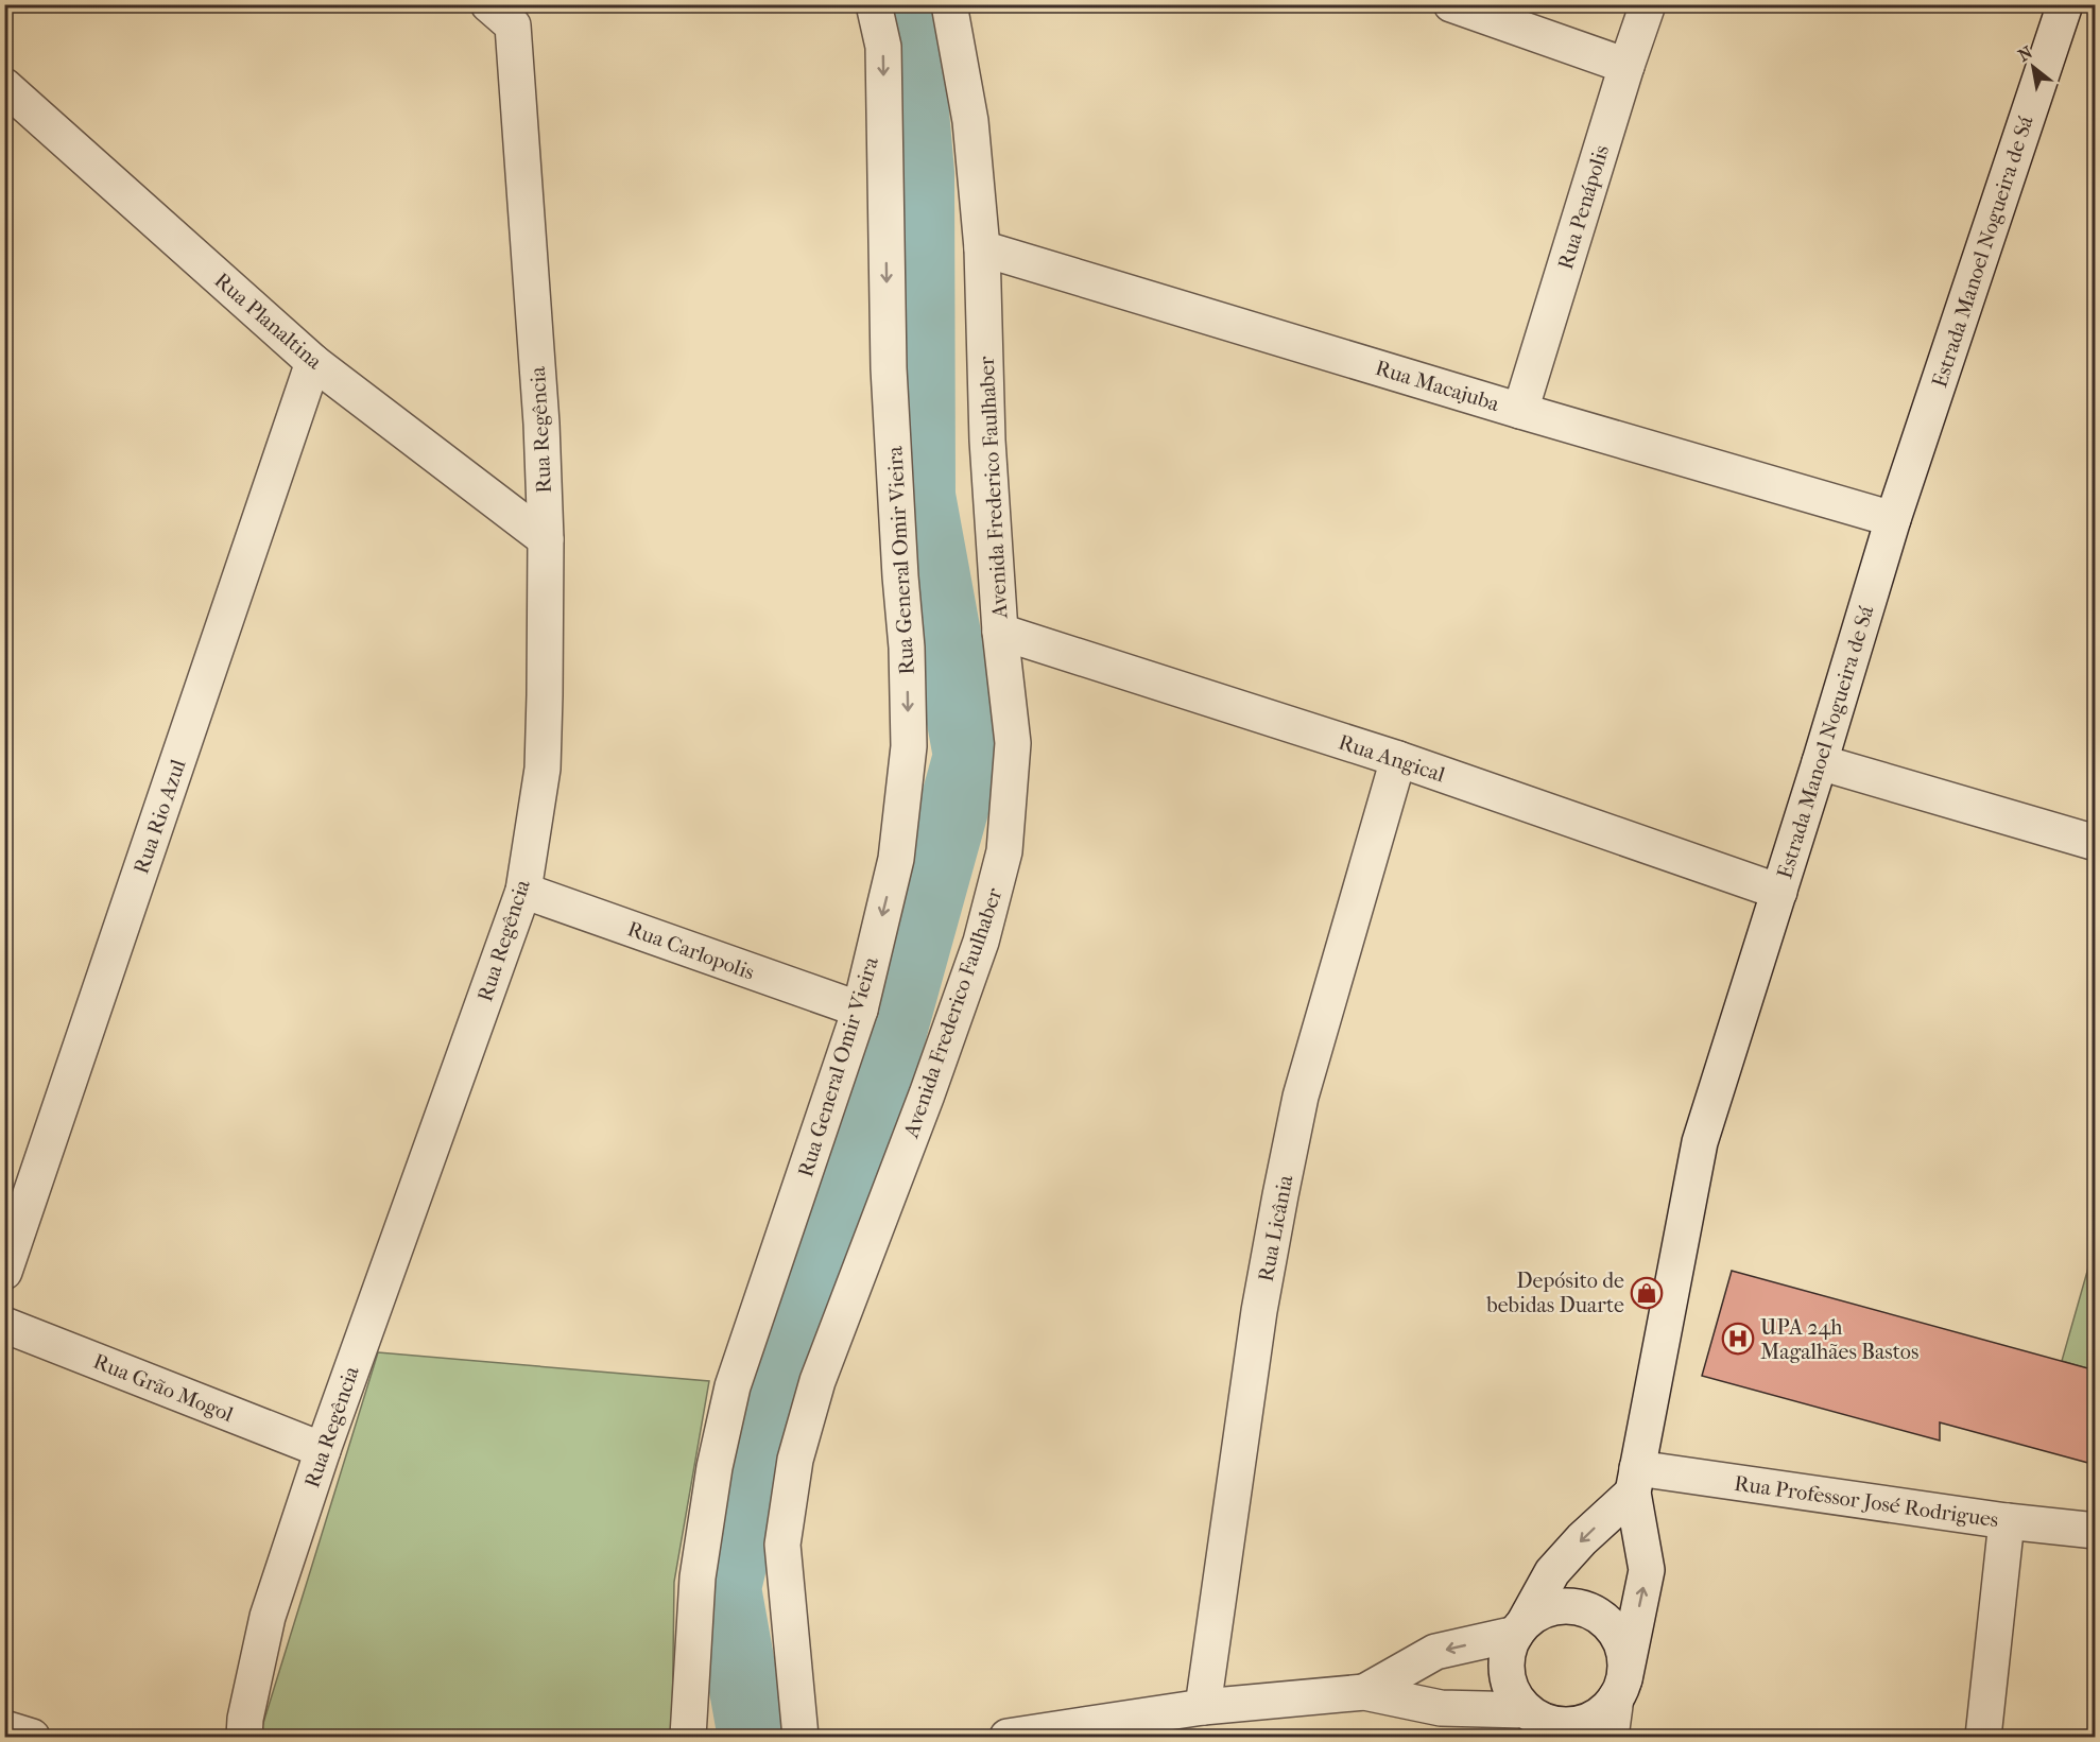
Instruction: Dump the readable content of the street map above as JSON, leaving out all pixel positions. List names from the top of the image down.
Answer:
{
  "streets": {
    "street": [
      "Rua Penápolis",
      "Estrada Manoel Nogueira de Sá",
      "Rua Planaltina",
      "Rua Macajuba",
      "Rua Regência",
      "Avenida Frederico Faulhaber",
      "Rua General Omir Vieira",
      "Rua Angical",
      "Rua Rio Azul",
      "Rua Carlopolis",
      "Rua Licânia",
      "Rua Grão Mogol",
      "Rua Professor José Rodrigues"
    ]
  },
  "crossings": [
    ["Rua Penápolis", "Rua Macajuba"],
    ["Estrada Manoel Nogueira de Sá", "Rua Macajuba"],
    ["Estrada Manoel Nogueira de Sá", "Rua Angical"],
    ["Estrada Manoel Nogueira de Sá", "Rua Professor José Rodrigues"],
    ["Rua Planaltina", "Rua Regência"],
    ["Rua Planaltina", "Rua Rio Azul"],
    ["Rua Macajuba", "Avenida Frederico Faulhaber"],
    ["Rua Regência", "Rua Carlopolis"],
    ["Rua Regência", "Rua Grão Mogol"],
    ["Avenida Frederico Faulhaber", "Rua Angical"],
    ["Rua General Omir Vieira", "Rua Carlopolis"],
    ["Rua Angical", "Rua Licânia"]
  ],
  "one_way": ["Rua General Omir Vieira"],
  "places": {
    "shop": ["Depósito de bebidas Duarte"],
    "hospital": ["UPA 24h Magalhães Bastos"]
  },
  "north": "top left"
}
